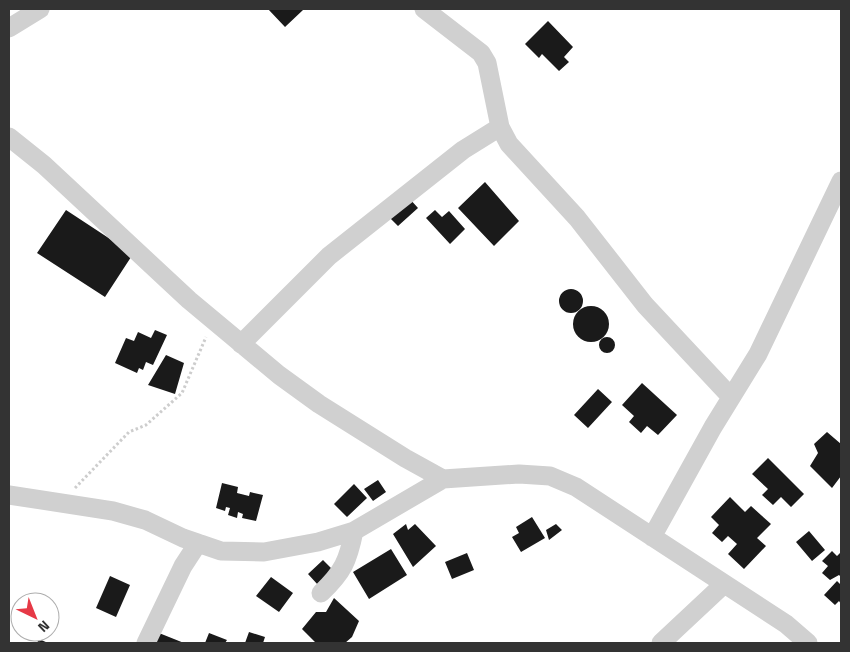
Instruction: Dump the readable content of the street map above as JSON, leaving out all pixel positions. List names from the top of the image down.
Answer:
{
  "north": "bottom right"
}
